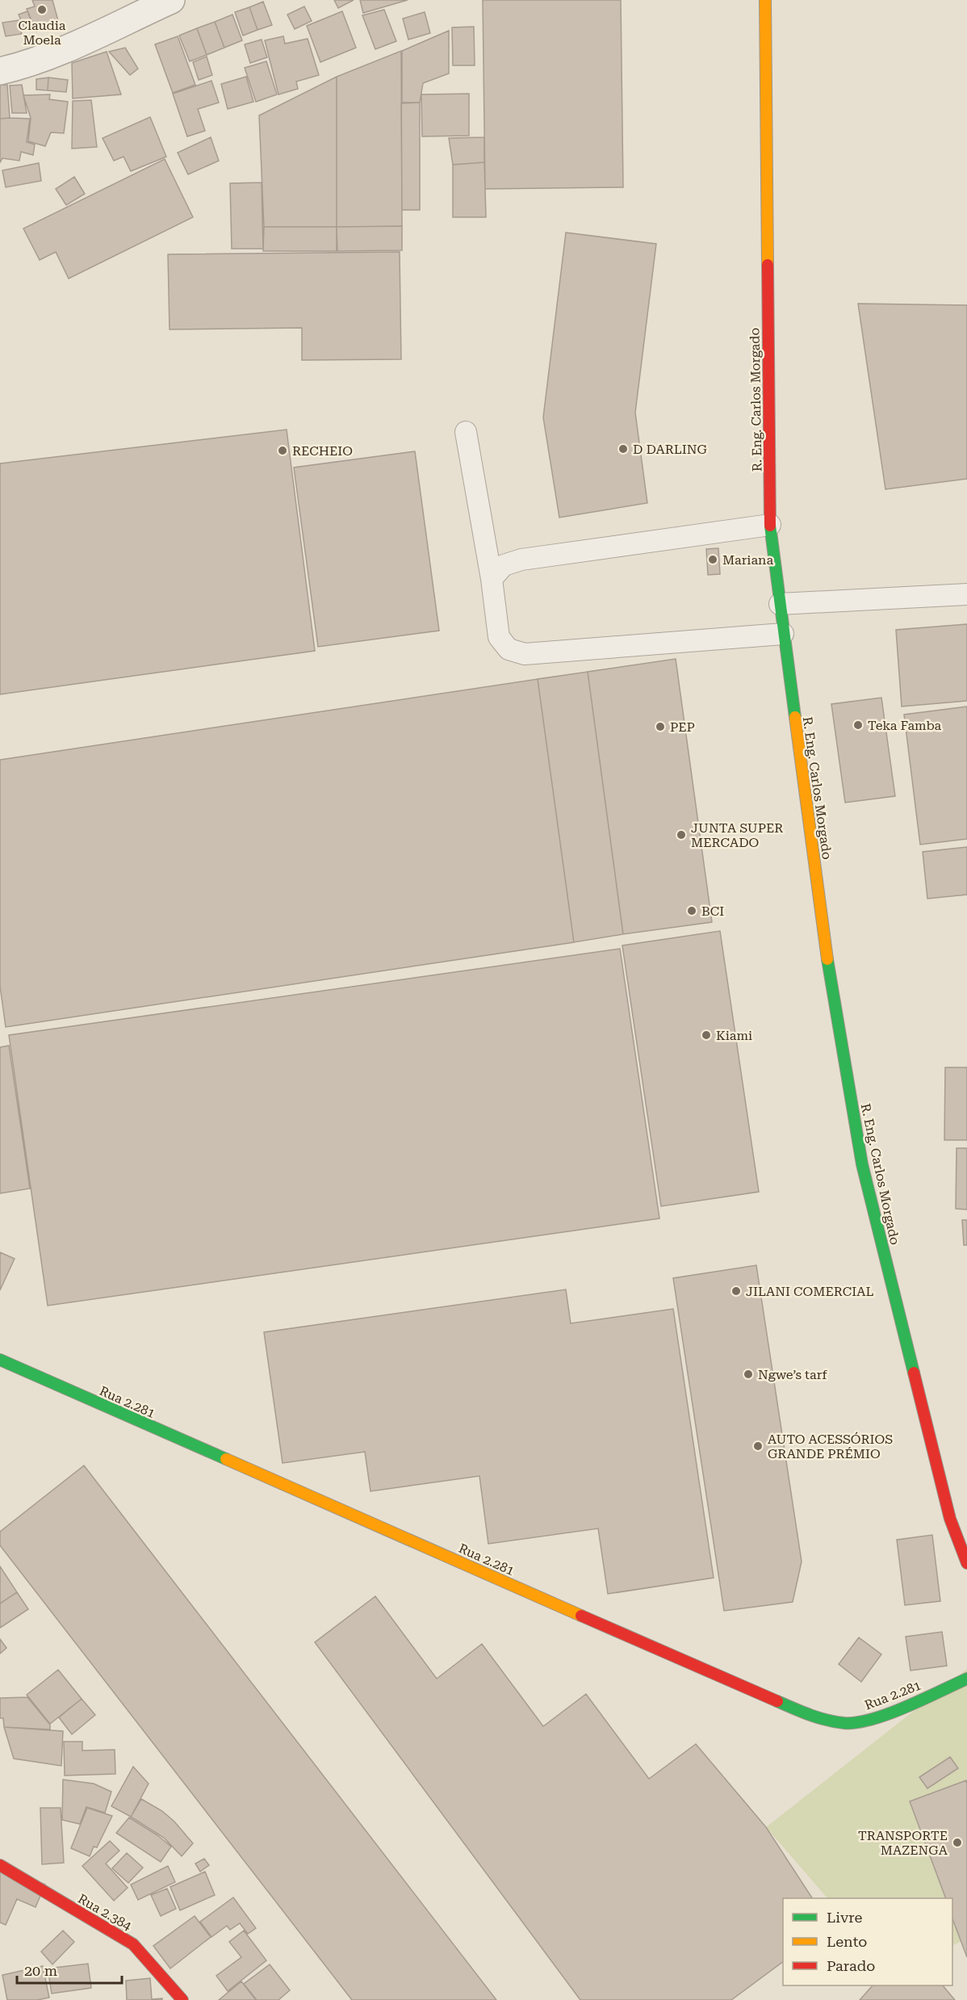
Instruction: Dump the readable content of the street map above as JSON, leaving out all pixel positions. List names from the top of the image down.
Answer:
{
  "streets": {
    "street": ["R. Eng. Carlos Morgado", "Rua 2.281", "Rua 2.384"]
  },
  "places": [
    "Claudia Moela",
    "D DARLING",
    "RECHEIO",
    "Mariana",
    "Teka Famba",
    "PEP",
    "JUNTA SUPER MERCADO",
    "BCI",
    "Kiami",
    "JILANI COMERCIAL",
    "Ngwe’s tarf",
    "AUTO ACESSÓRIOS GRANDE PRÉMIO",
    "TRANSPORTE MAZENGA"
  ],
  "legend": ["Livre", "Lento", "Parado"],
  "scale_bar": "20 m"
}
